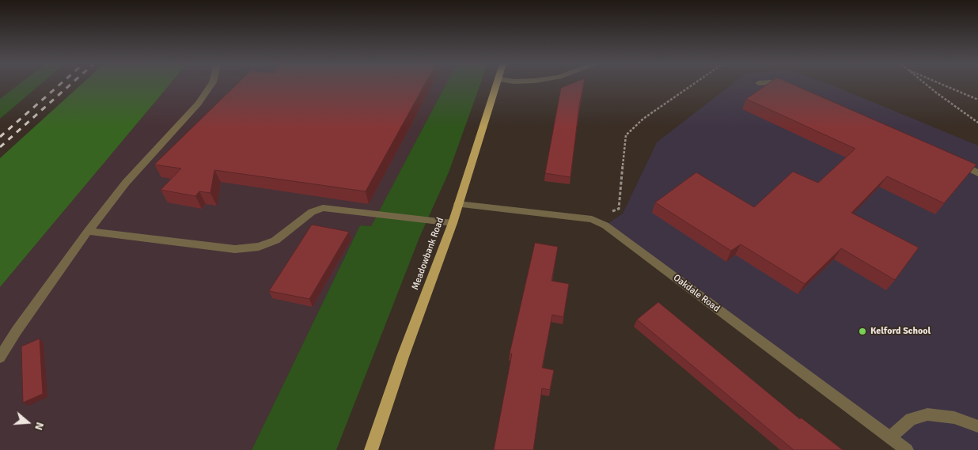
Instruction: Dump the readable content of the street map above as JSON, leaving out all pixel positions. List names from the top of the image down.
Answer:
{
  "streets": {
    "main road": ["Meadowbank Road"],
    "street": ["Oakdale Road"]
  },
  "crossings": [
    ["Meadowbank Road", "Oakdale Road"]
  ],
  "places": ["Kelford School"],
  "north": "right"
}
